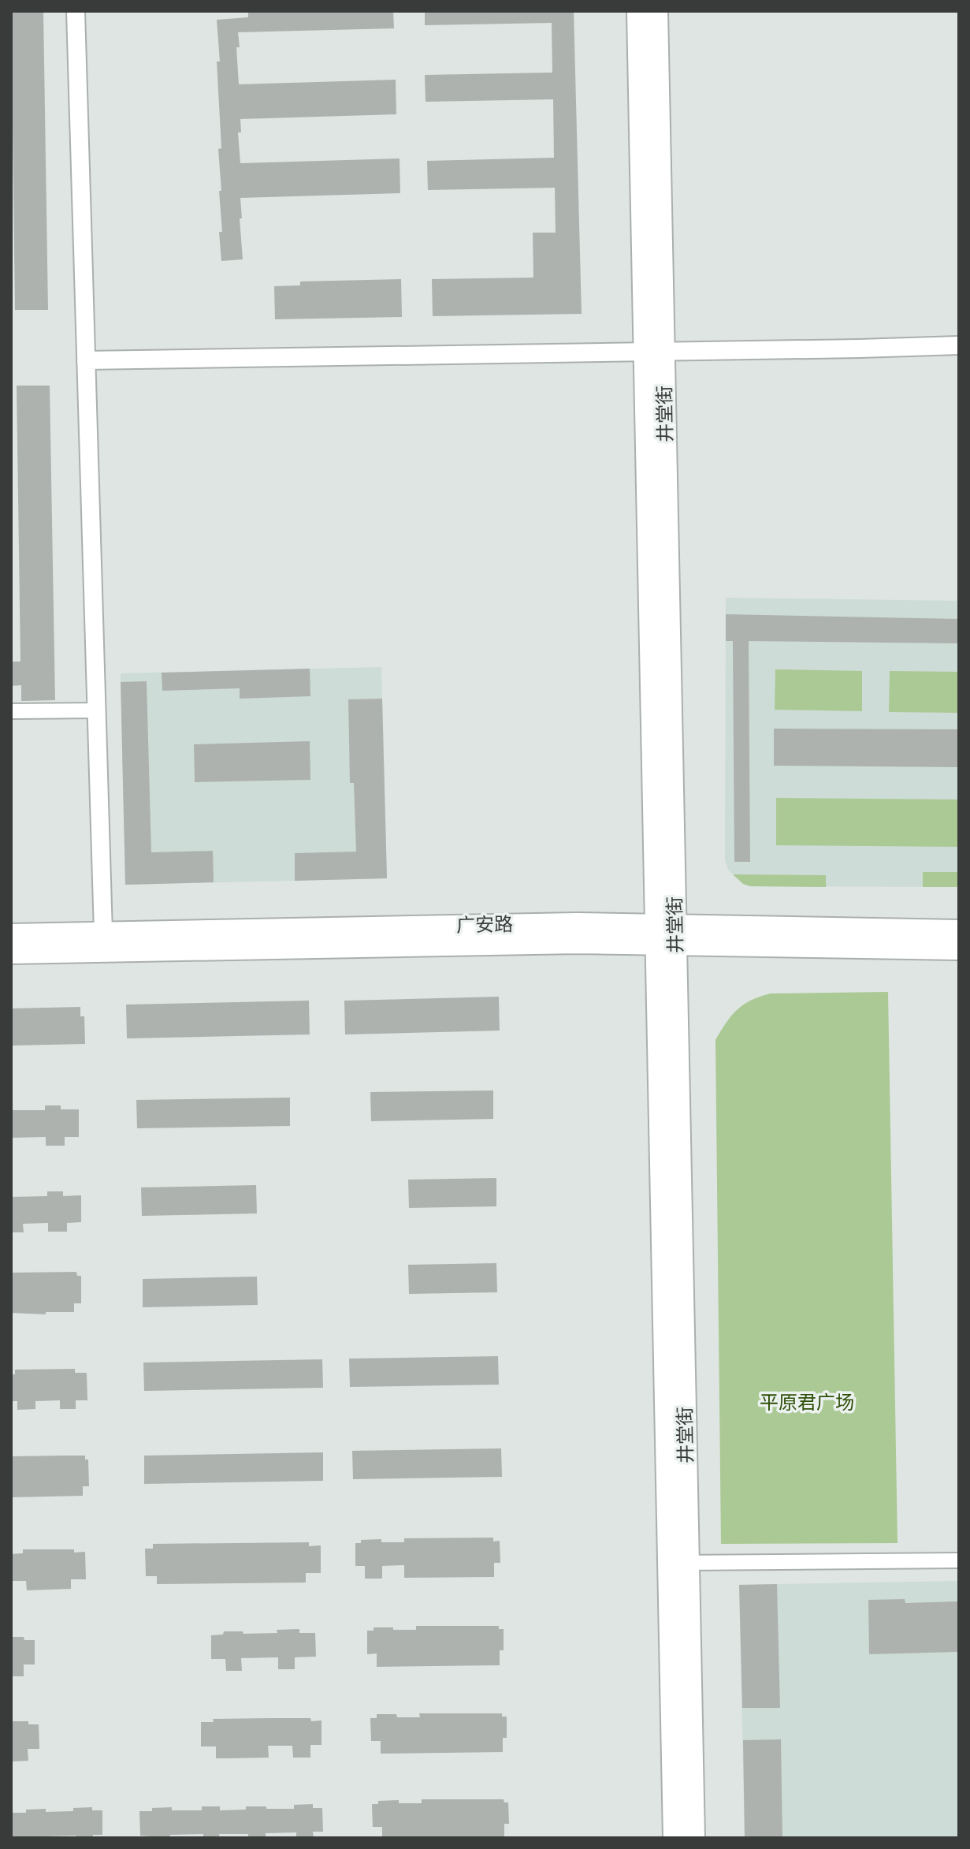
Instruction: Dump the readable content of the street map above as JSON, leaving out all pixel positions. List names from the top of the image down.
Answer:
{
  "streets": {
    "main road": ["井堂街", "广安路"]
  },
  "crossings": [
    ["井堂街", "广安路"]
  ],
  "parks": ["平原君广场"]
}
